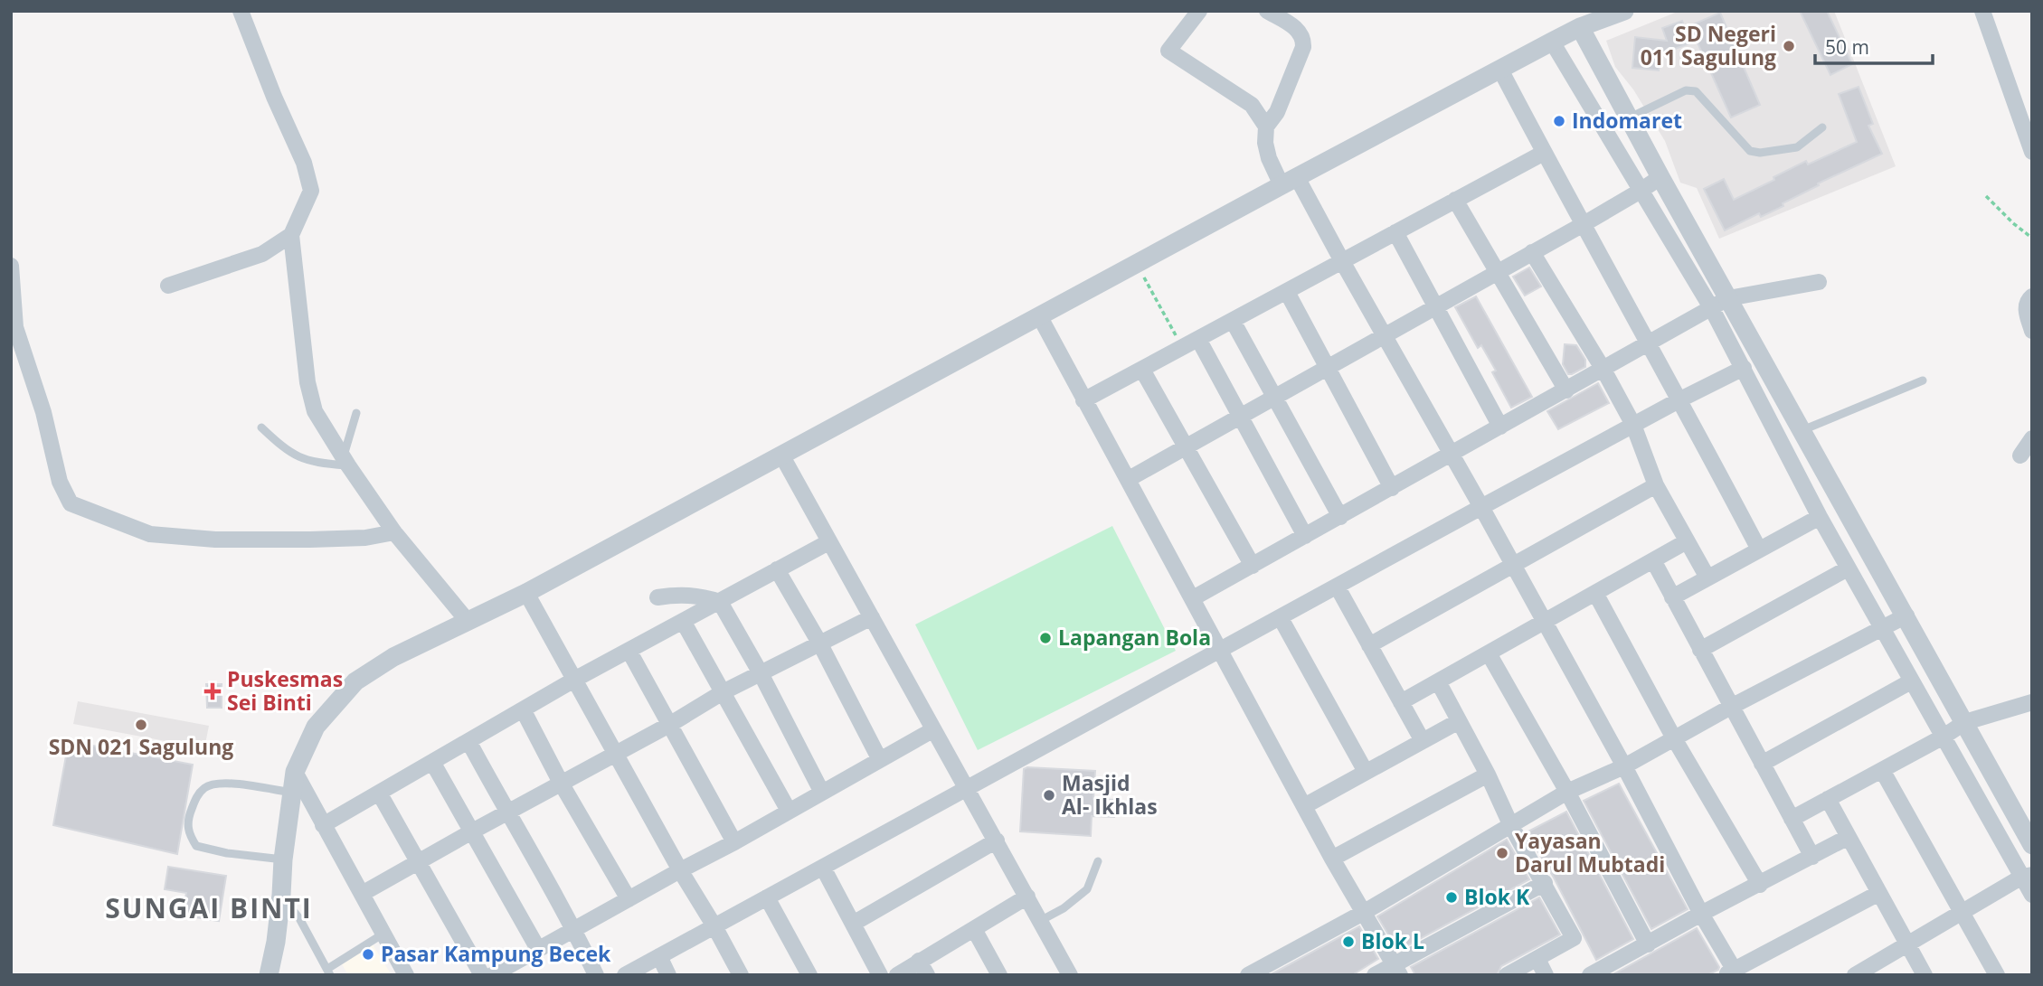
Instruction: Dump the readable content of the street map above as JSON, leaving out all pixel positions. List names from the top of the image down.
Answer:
{
  "districts": ["SUNGAI BINTI"],
  "places": {
    "other": [
      "SD Negeri 011 Sagulung",
      "Indomaret",
      "Lapangan Bola",
      "SDN 021 Sagulung",
      "Masjid Al- Ikhlas",
      "Yayasan Darul Mubtadi",
      "Blok K",
      "Blok L",
      "Pasar Kampung Becek"
    ],
    "health": ["Puskesmas Sei Binti"]
  },
  "scale_bar": "50 m"
}
